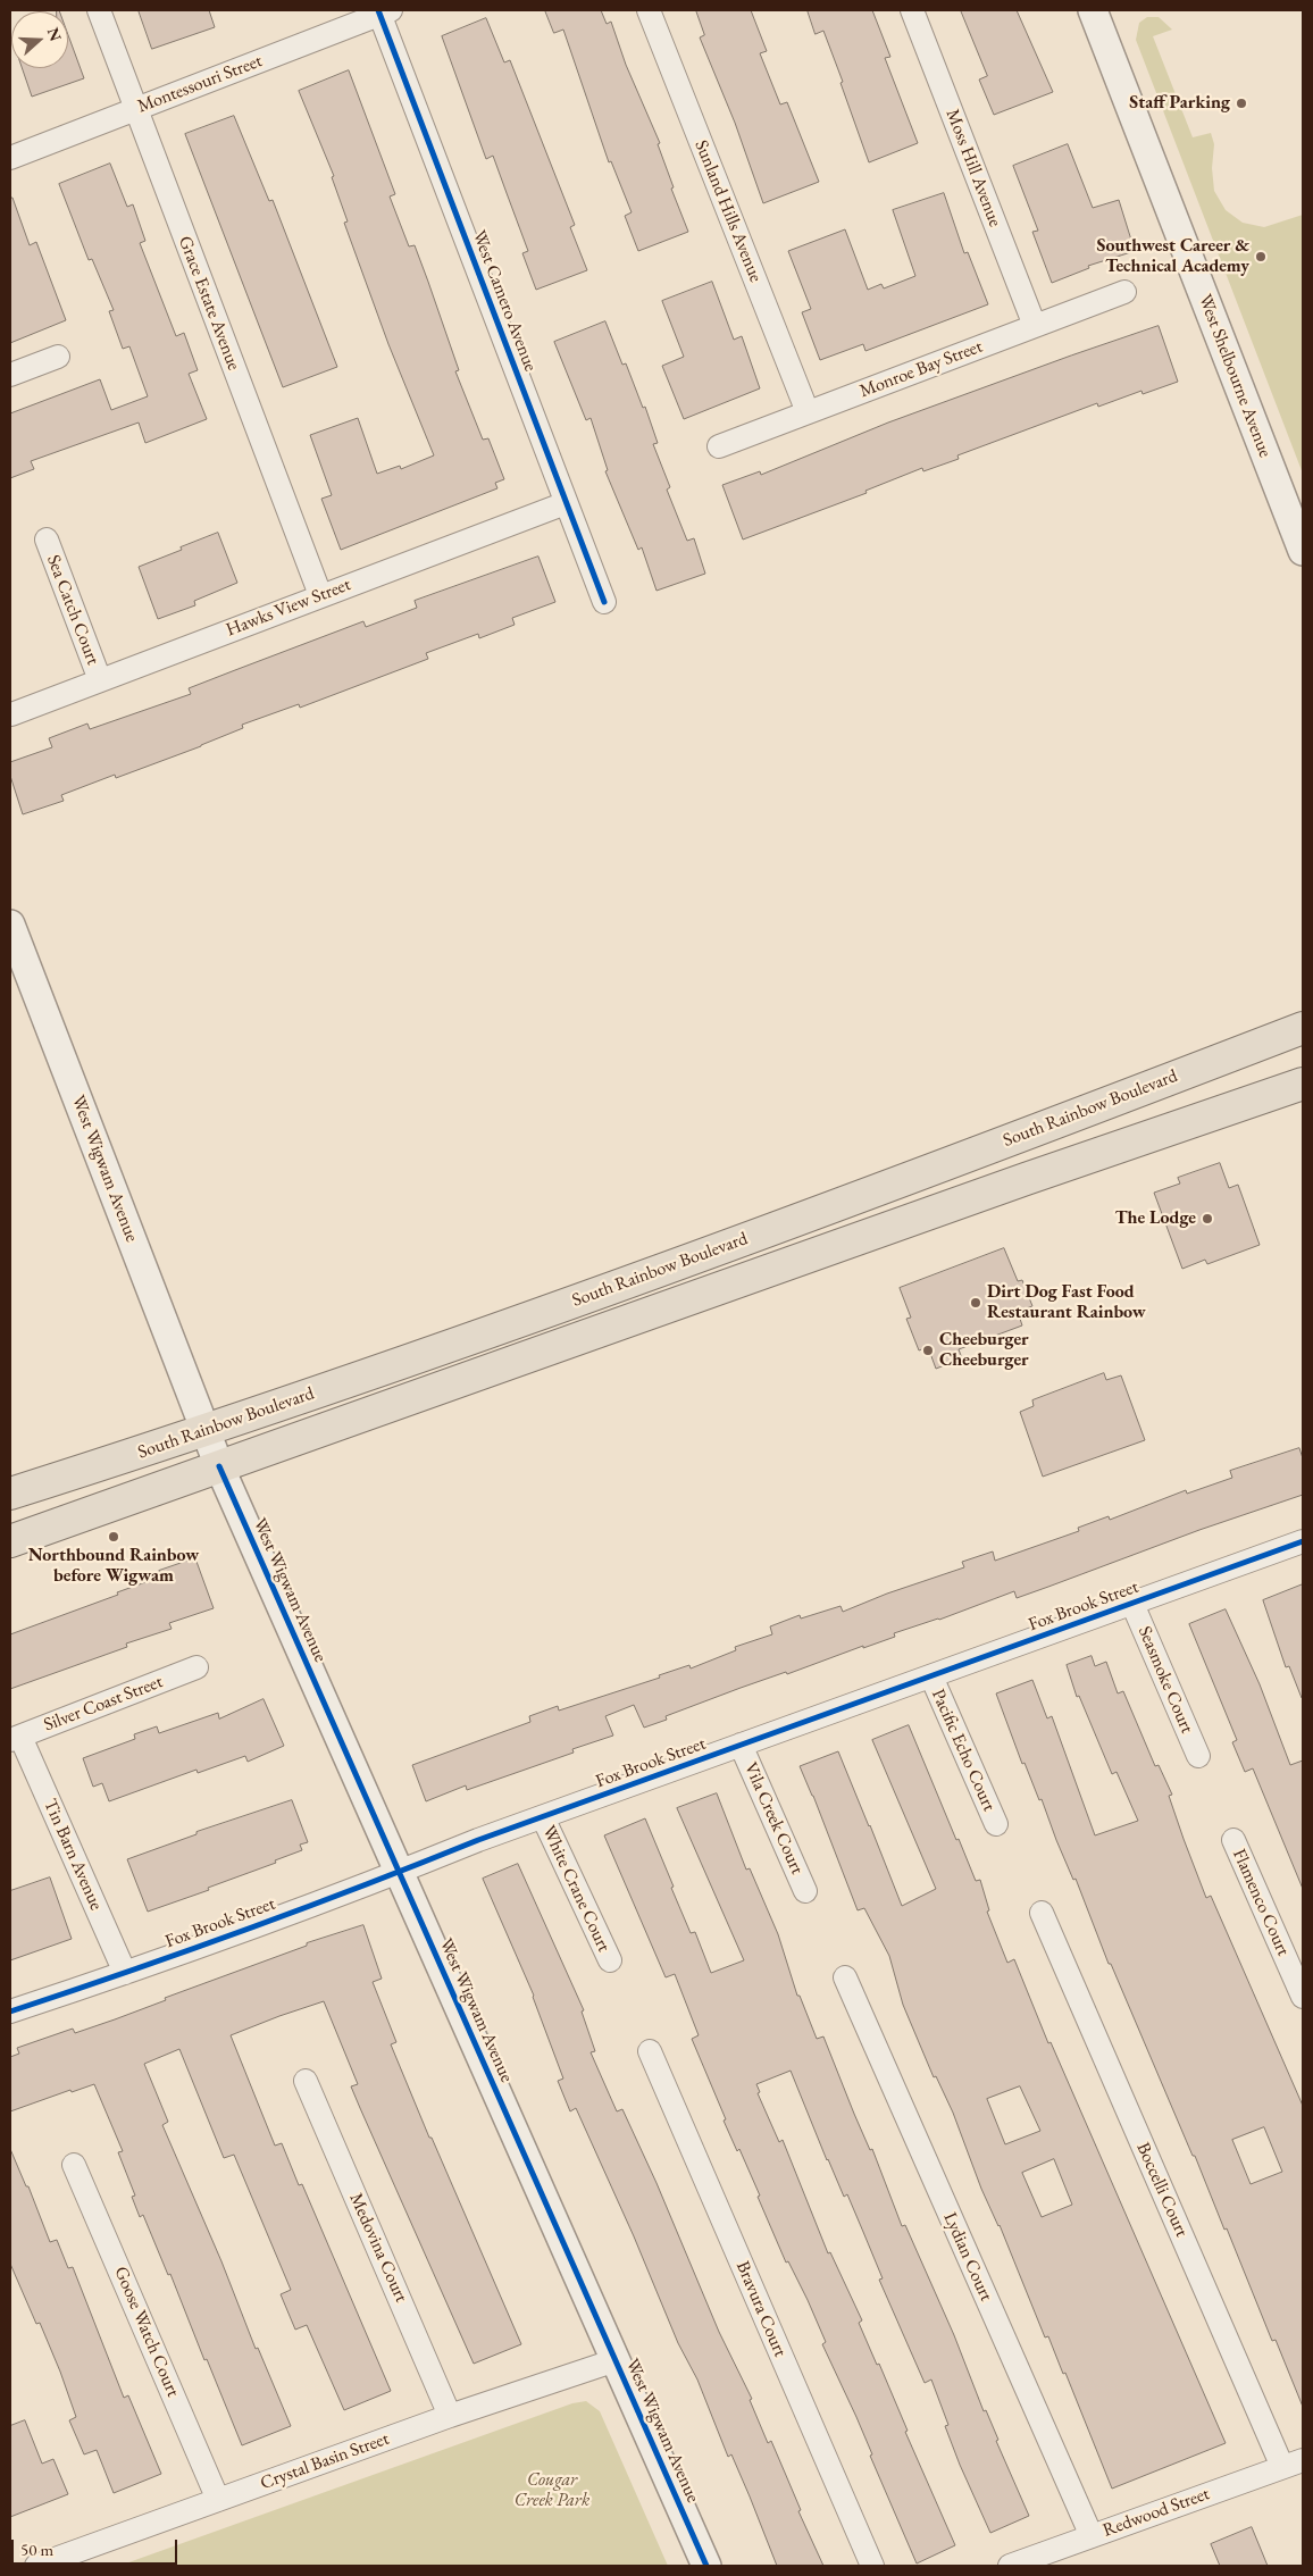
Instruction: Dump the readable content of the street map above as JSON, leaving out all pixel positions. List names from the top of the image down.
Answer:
{
  "streets": {
    "main road": ["South Rainbow Boulevard"],
    "street": [
      "Montessouri Street",
      "Moss Hill Avenue",
      "Sunland Hills Avenue",
      "West Camero Avenue",
      "Grace Estate Avenue",
      "Monroe Bay Street",
      "West Shelbourne Avenue",
      "Hawks View Street",
      "Sea Catch Court",
      "West Wigwam Avenue",
      "Fox Brook Street",
      "Seasmoke Court",
      "Silver Coast Street",
      "Pacific Echo Court",
      "Vila Creek Court",
      "Tin Barn Avenue",
      "White Crane Court",
      "Flamenco Court",
      "Boccelli Court",
      "Medovina Court",
      "Lydian Court",
      "Bravura Court",
      "Goose Watch Court",
      "Crystal Basin Street",
      "Redwood Street"
    ]
  },
  "crossings": [
    ["Montessouri Street", "West Camero Avenue"],
    ["Montessouri Street", "Grace Estate Avenue"],
    ["Moss Hill Avenue", "Monroe Bay Street"],
    ["Sunland Hills Avenue", "Monroe Bay Street"],
    ["West Camero Avenue", "Hawks View Street"],
    ["Grace Estate Avenue", "Hawks View Street"],
    ["Hawks View Street", "Sea Catch Court"],
    ["South Rainbow Boulevard", "West Wigwam Avenue"],
    ["West Wigwam Avenue", "Fox Brook Street"],
    ["West Wigwam Avenue", "Crystal Basin Street"],
    ["Fox Brook Street", "Seasmoke Court"],
    ["Fox Brook Street", "Pacific Echo Court"],
    ["Fox Brook Street", "Vila Creek Court"],
    ["Fox Brook Street", "Tin Barn Avenue"],
    ["Fox Brook Street", "White Crane Court"],
    ["Silver Coast Street", "Tin Barn Avenue"],
    ["Boccelli Court", "Redwood Street"],
    ["Medovina Court", "Crystal Basin Street"],
    ["Lydian Court", "Redwood Street"],
    ["Goose Watch Court", "Crystal Basin Street"]
  ],
  "parks": ["Cougar Creek Park"],
  "places": [
    "Staff Parking",
    "Southwest Career & Technical Academy",
    "The Lodge",
    "Dirt Dog Fast Food Restaurant Rainbow",
    "Cheeburger Cheeburger",
    "Northbound Rainbow before Wigwam"
  ],
  "scale_bar": "50 m",
  "north": "right"
}
